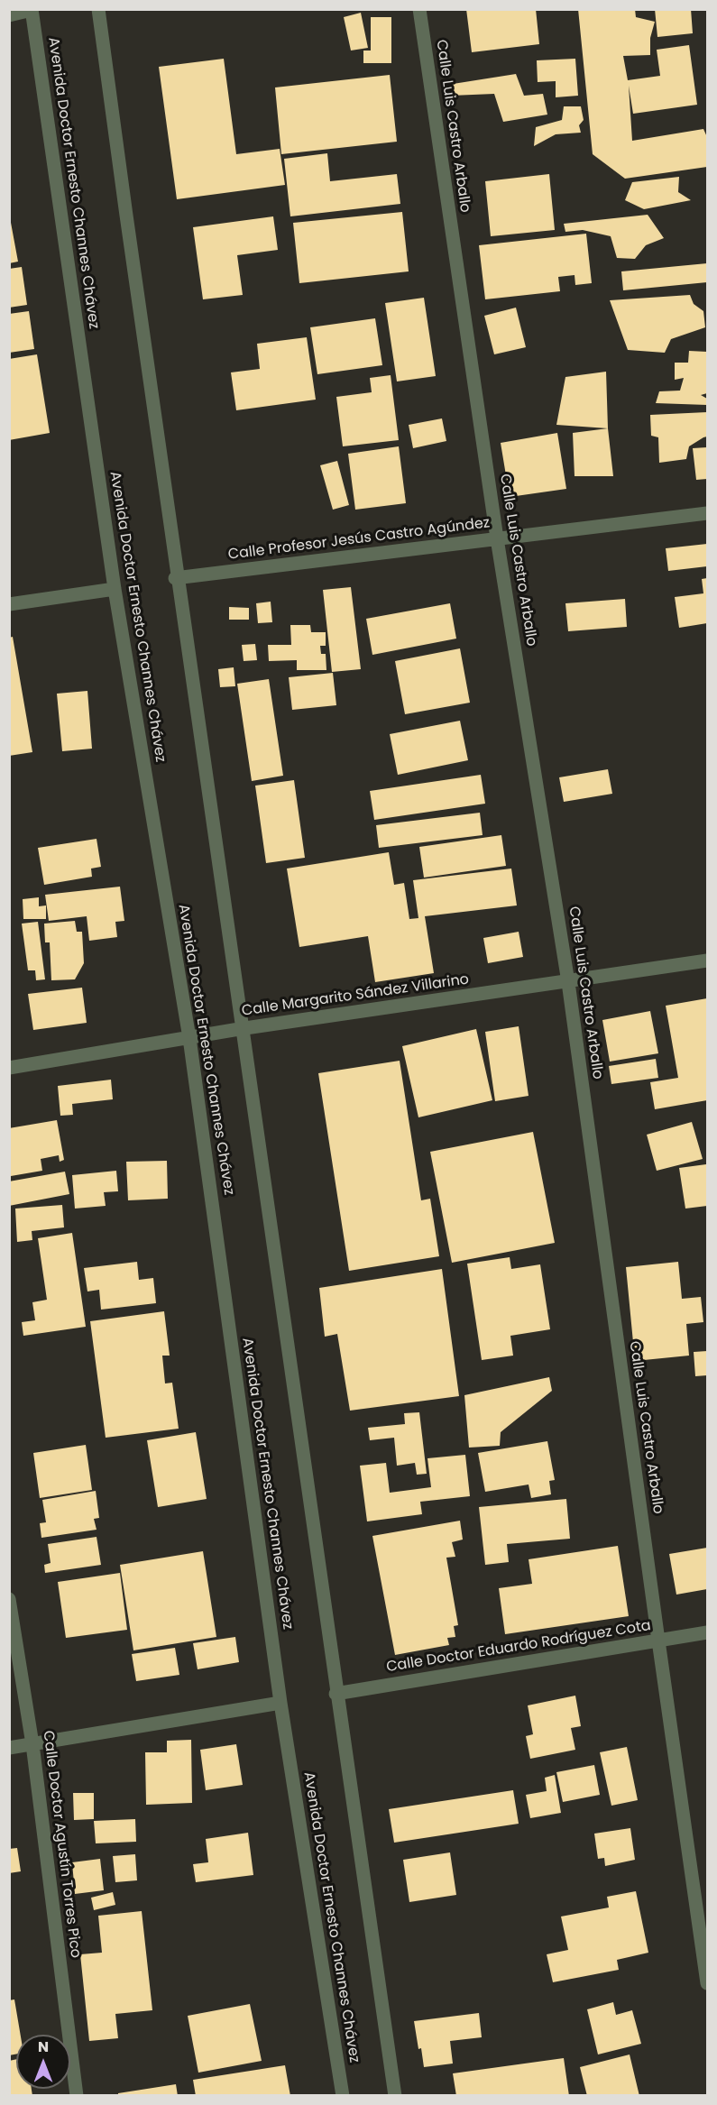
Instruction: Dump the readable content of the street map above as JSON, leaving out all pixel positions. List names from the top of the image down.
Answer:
{
  "streets": {
    "street": [
      "Calle Luis Castro Arballo",
      "Avenida Doctor Ernesto Channes Chávez",
      "Calle Profesor Jesús Castro Agúndez",
      "Calle Margarito Sández Villarino",
      "Calle Doctor Eduardo Rodríguez Cota",
      "Calle Doctor Agustín Torres Pico"
    ]
  },
  "crossings": [
    ["Calle Luis Castro Arballo", "Calle Profesor Jesús Castro Agúndez"],
    ["Calle Luis Castro Arballo", "Calle Margarito Sández Villarino"],
    ["Calle Luis Castro Arballo", "Calle Doctor Eduardo Rodríguez Cota"],
    ["Avenida Doctor Ernesto Channes Chávez", "Calle Margarito Sández Villarino"]
  ],
  "north": "top"
}
